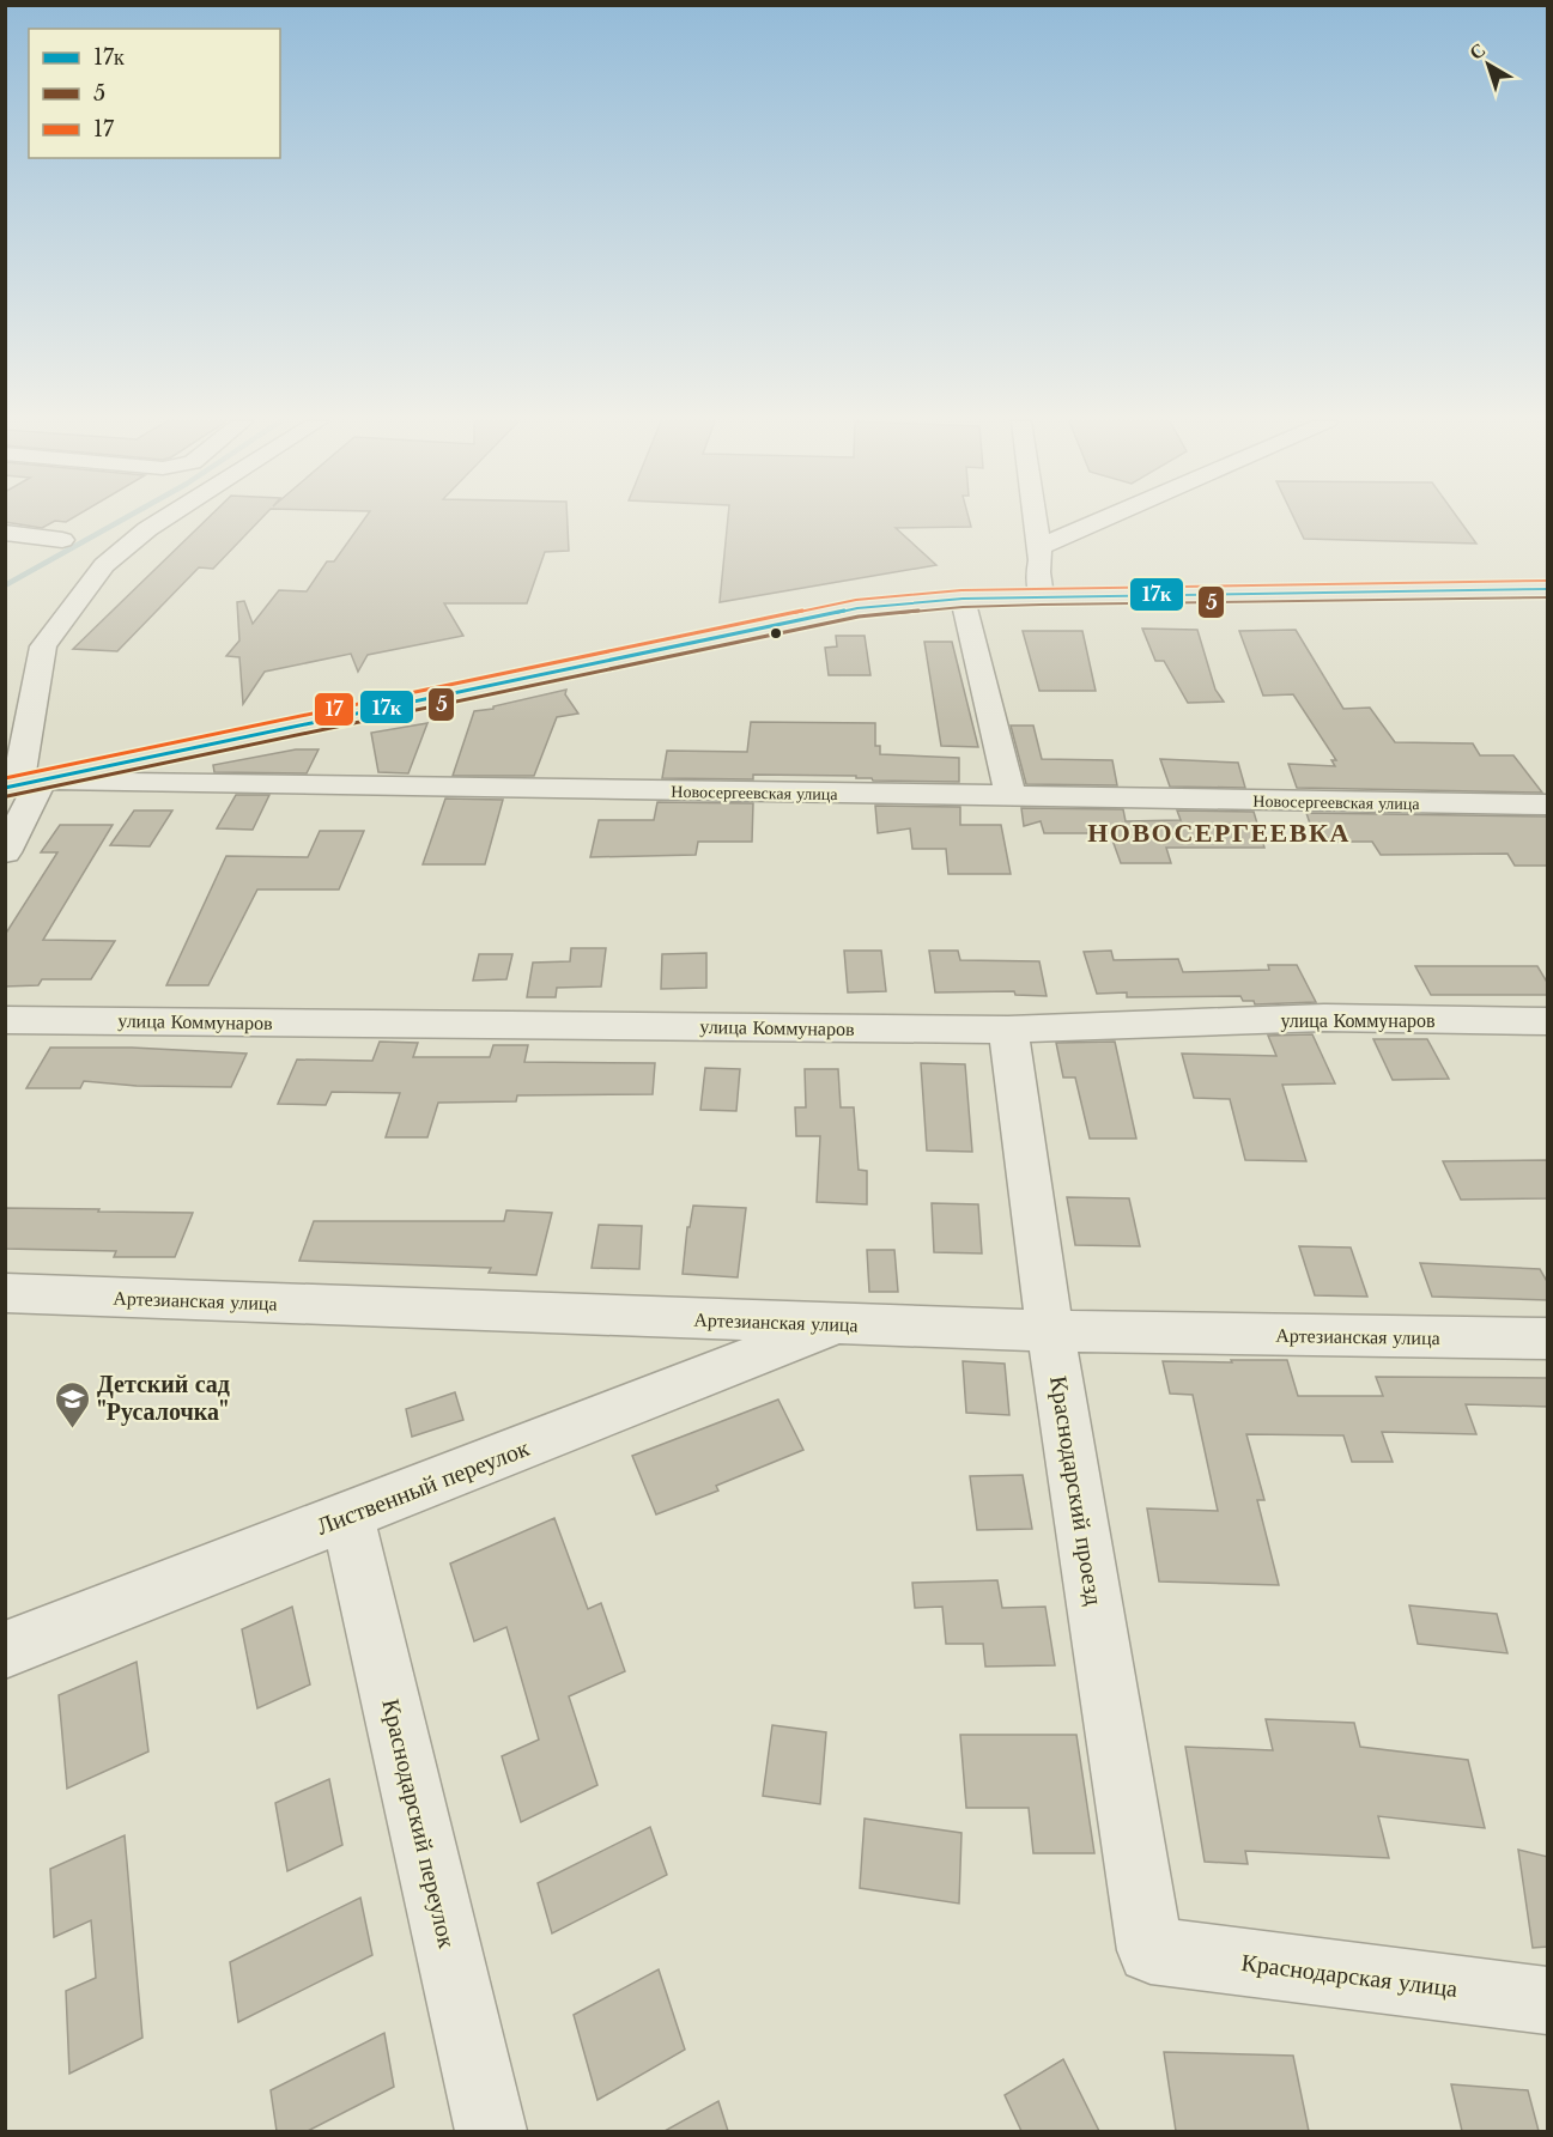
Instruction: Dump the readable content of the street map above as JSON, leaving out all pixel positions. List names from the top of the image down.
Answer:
{
  "streets": {
    "street": [
      "Новосергеевская улица",
      "улица Коммунаров",
      "Артезианская улица",
      "Лиственный переулок",
      "Краснодарский проезд",
      "Краснодарский переулок",
      "Краснодарская улица"
    ]
  },
  "crossings": [
    ["улица Коммунаров", "Краснодарский проезд"],
    ["Артезианская улица", "Лиственный переулок"],
    ["Артезианская улица", "Краснодарский проезд"],
    ["Лиственный переулок", "Краснодарский переулок"],
    ["Краснодарский проезд", "Краснодарская улица"]
  ],
  "districts": ["НОВОСЕРГЕЕВКА"],
  "places": {
    "school or university": ["Детский сад \"Русалочка\""]
  },
  "lines": ["transit line 17", "transit line 17к", "transit line 5"],
  "legend": ["17к", "5", "17"],
  "north": "top left"
}
